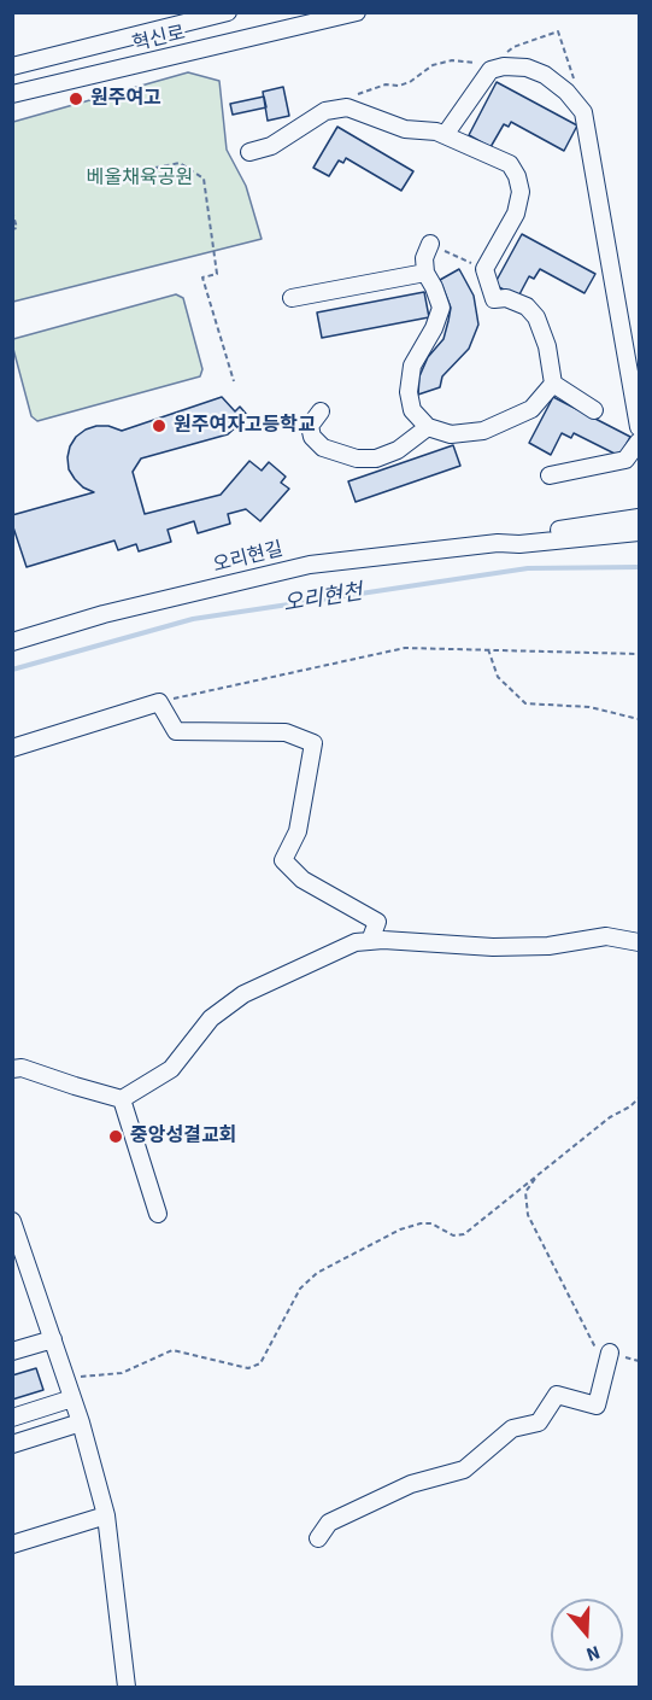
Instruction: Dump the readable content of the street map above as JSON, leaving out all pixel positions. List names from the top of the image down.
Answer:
{
  "streets": {
    "street": ["혁신로", "오리현길"]
  },
  "water": ["오리현천"],
  "parks": ["베울채육공원"],
  "places": ["원주여고", "원주여자고등학교", "중앙성결교회"],
  "north": "bottom"
}
